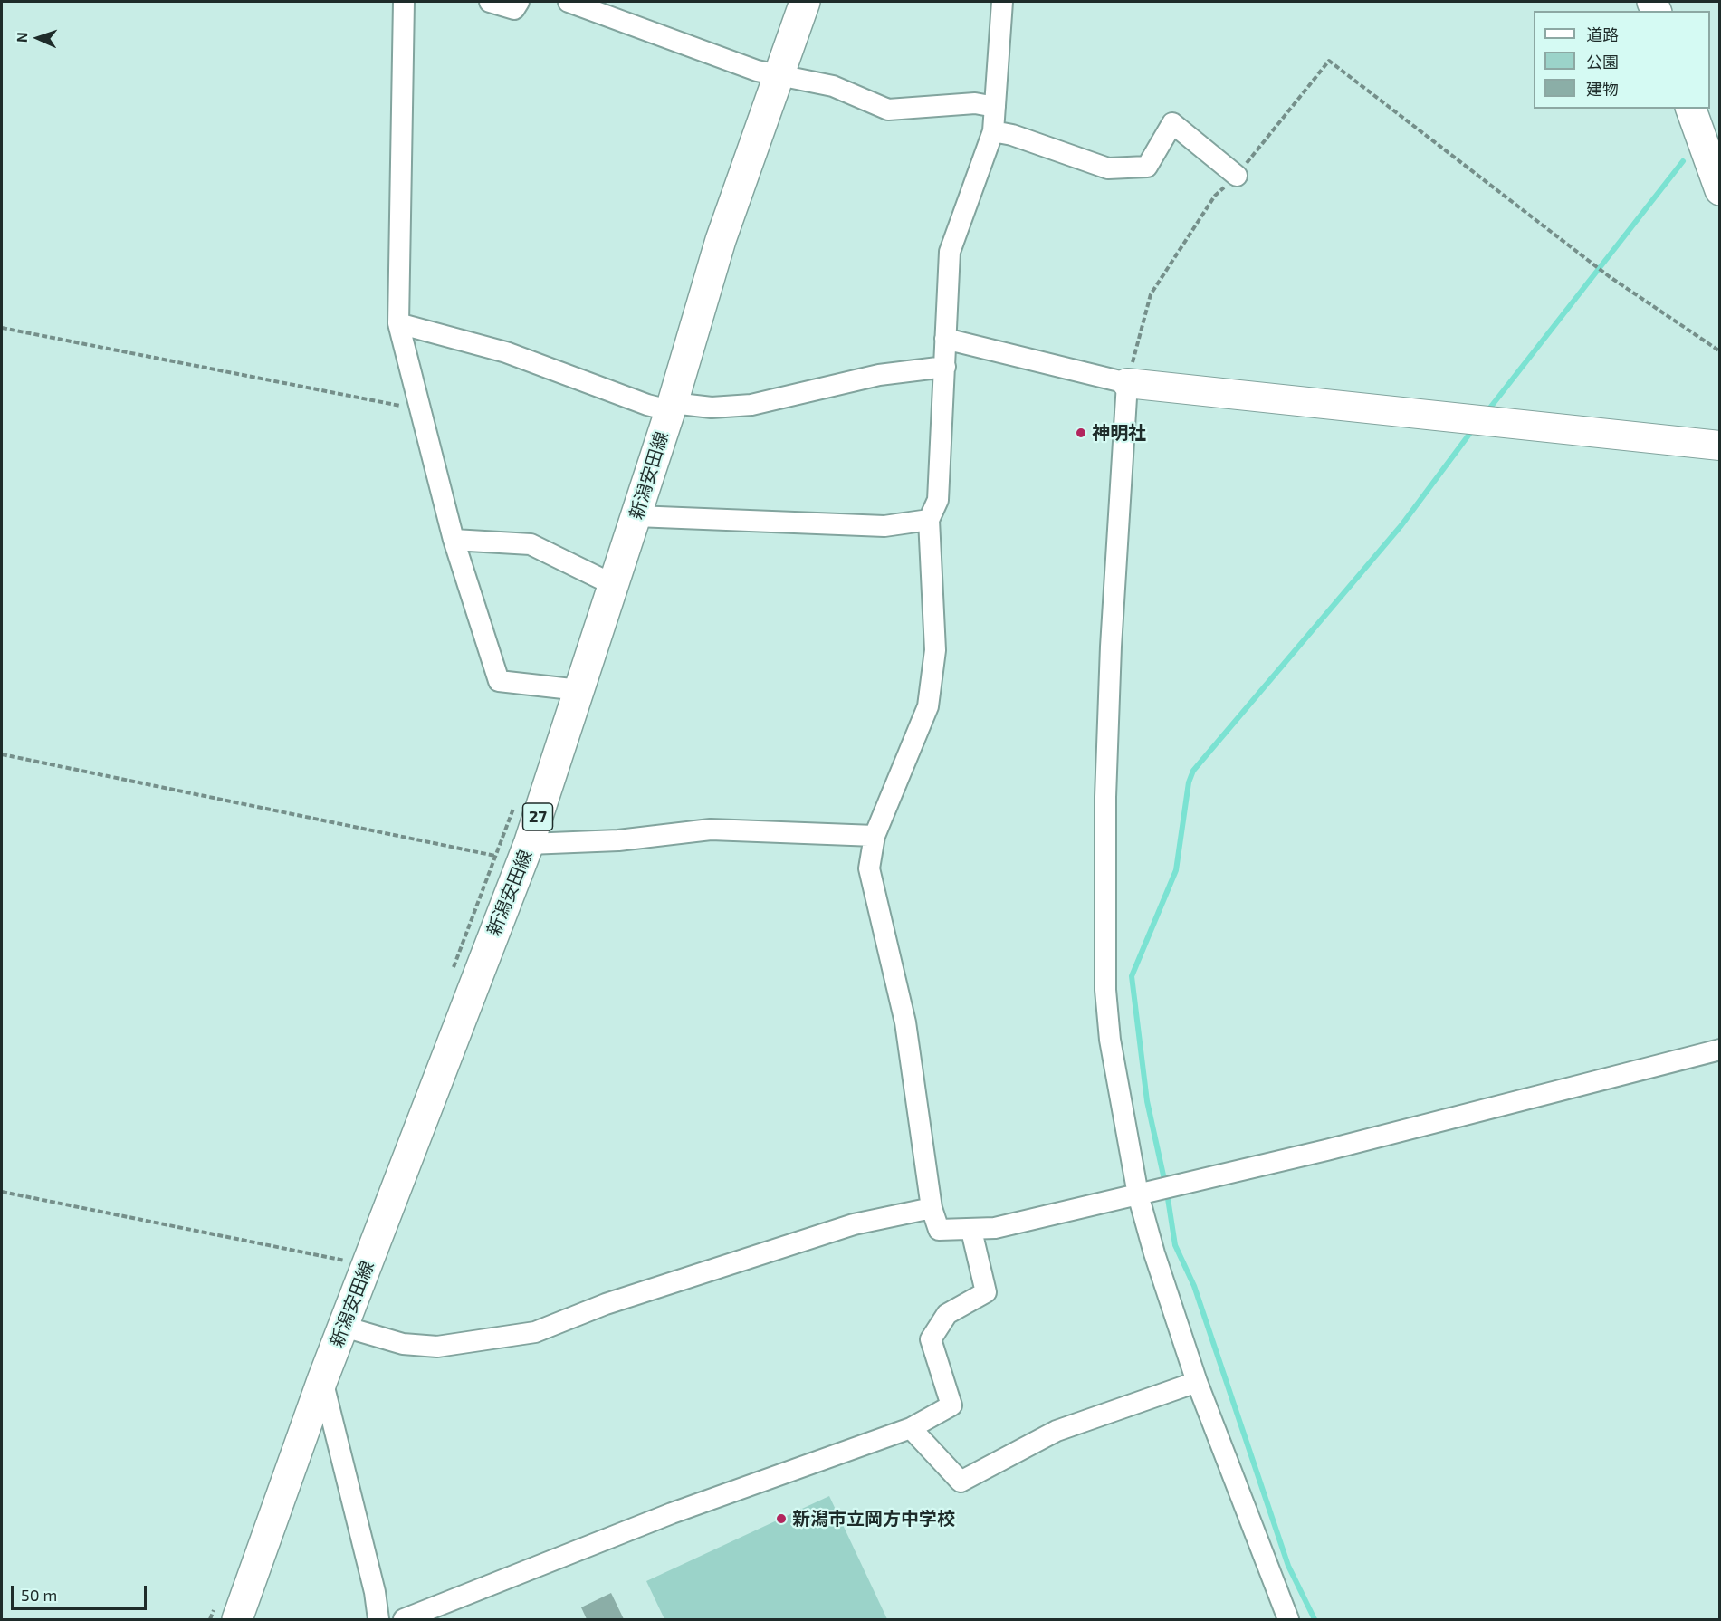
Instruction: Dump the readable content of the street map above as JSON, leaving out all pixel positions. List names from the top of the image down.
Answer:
{
  "streets": {
    "main road": ["新潟安田線", "27"]
  },
  "places": ["神明社", "新潟市立岡方中学校"],
  "legend": ["道路", "公園", "建物"],
  "scale_bar": "50 m",
  "north": "left"
}
